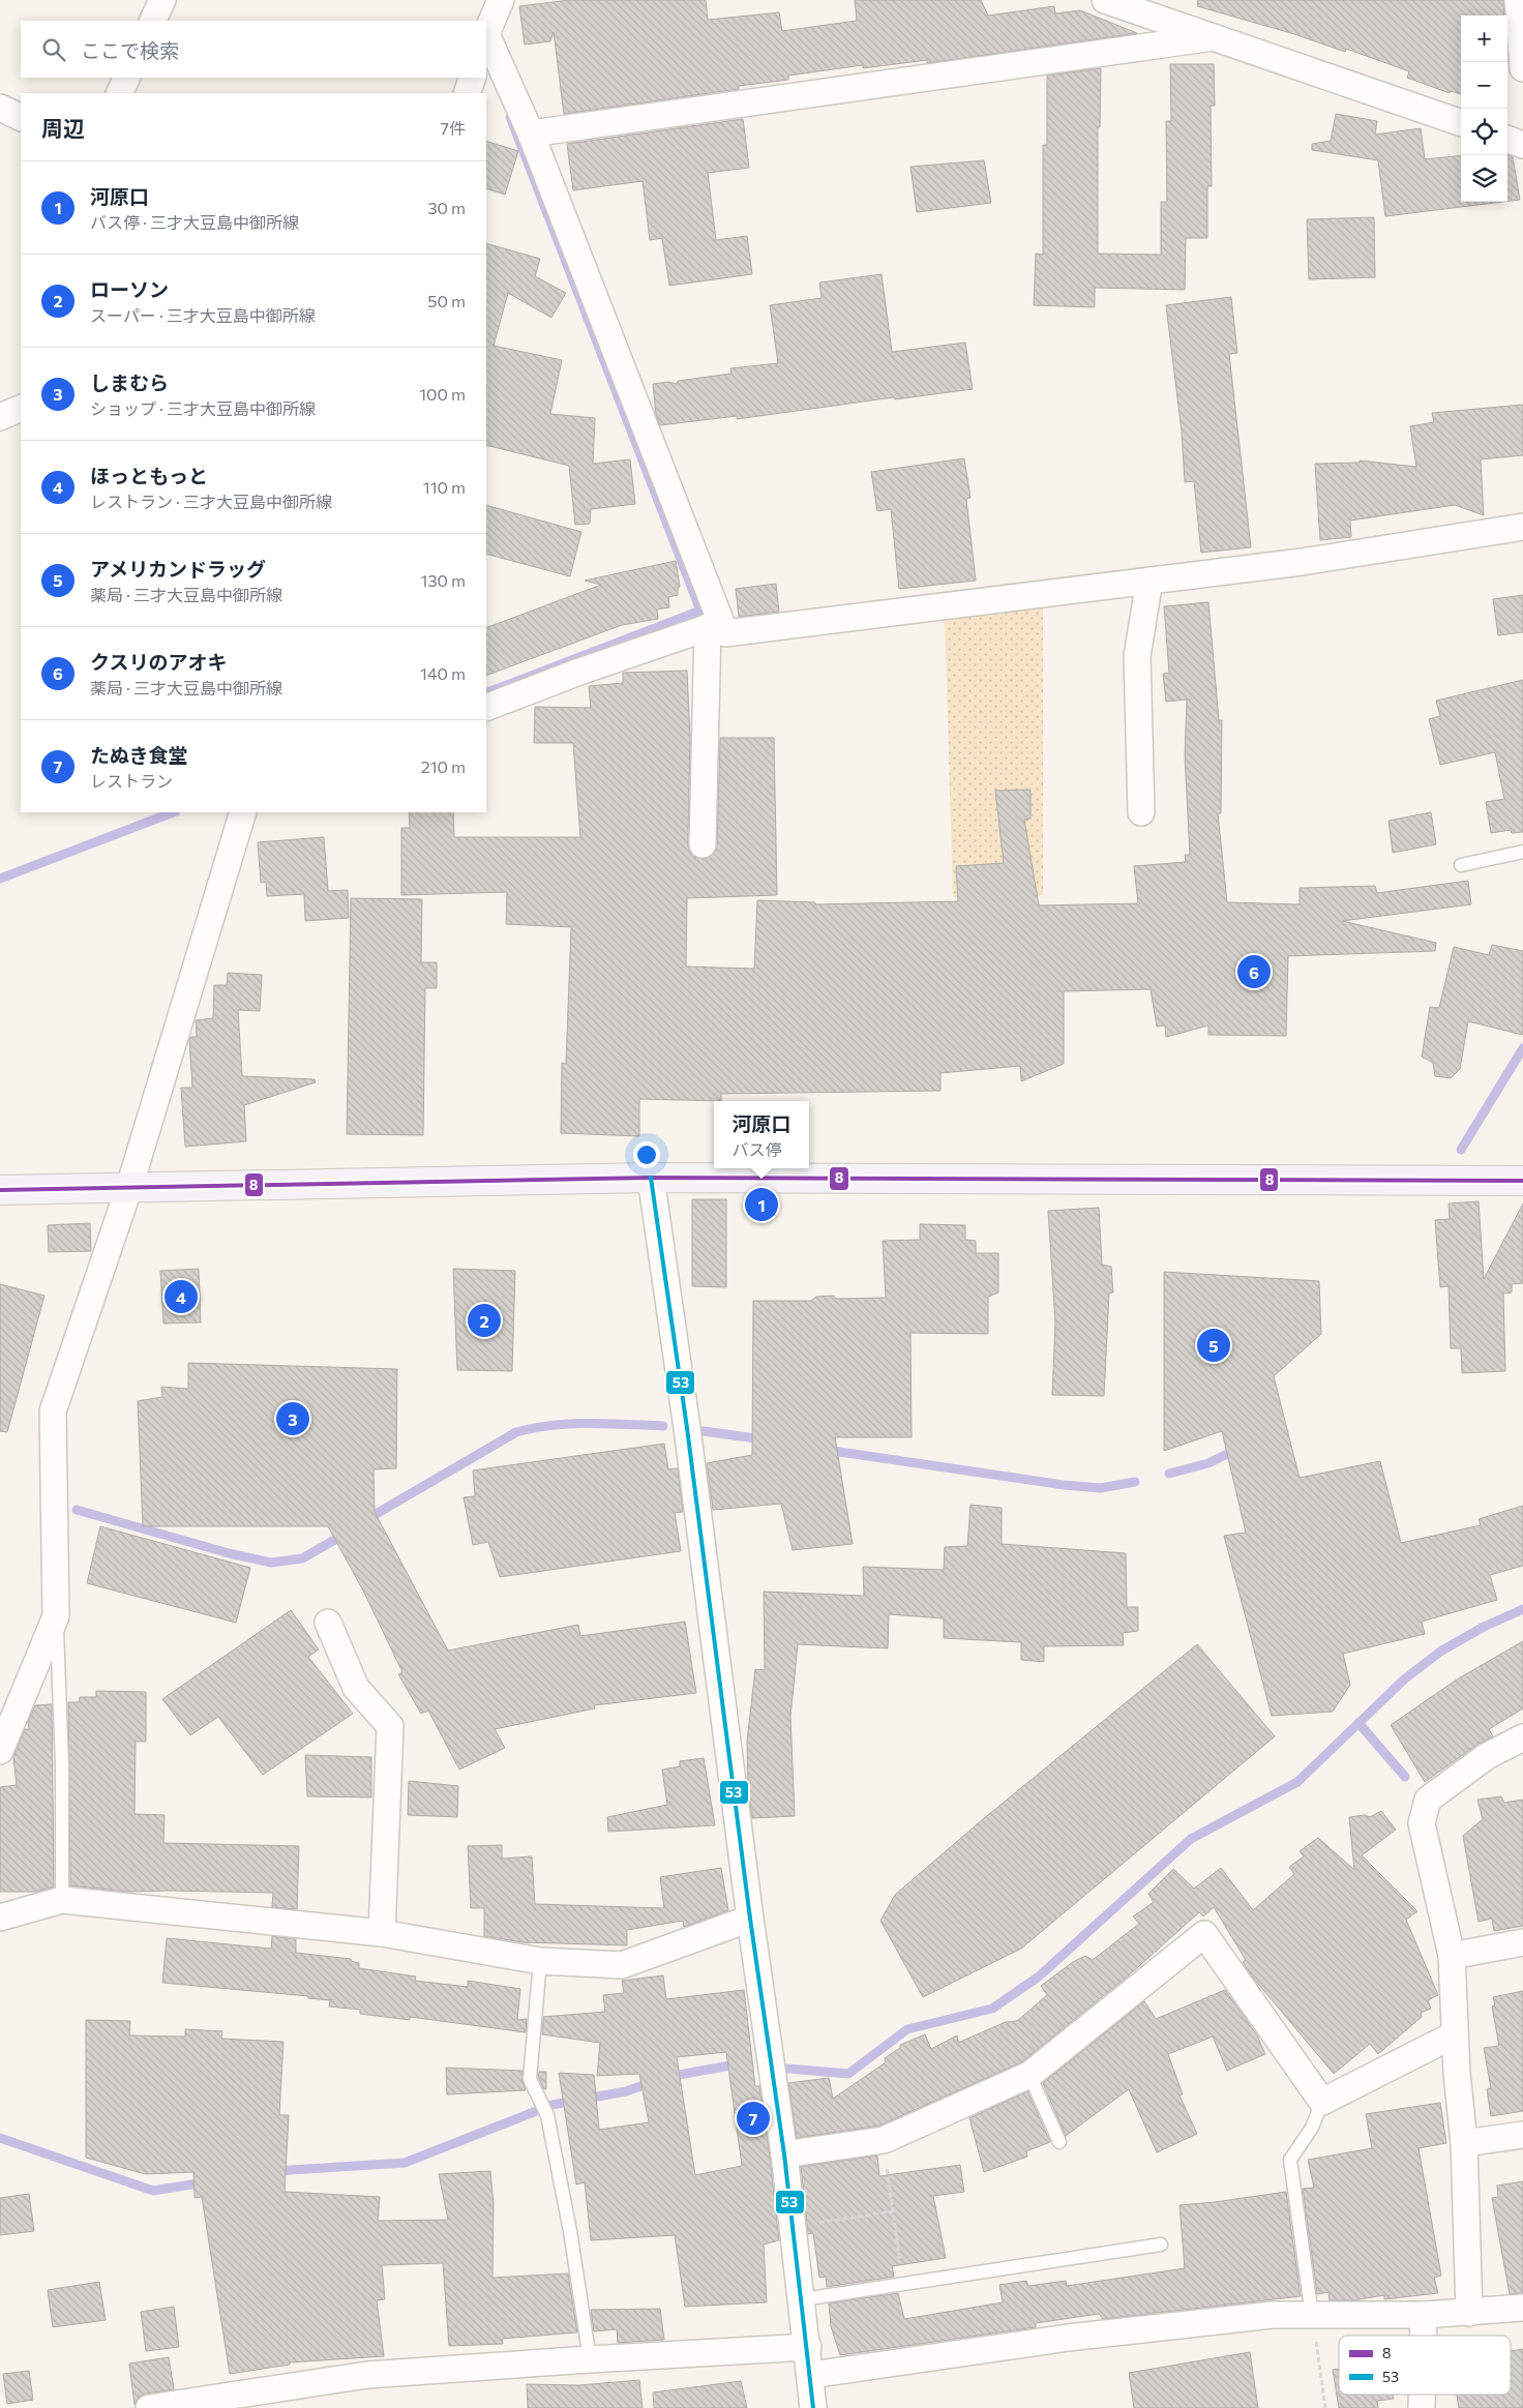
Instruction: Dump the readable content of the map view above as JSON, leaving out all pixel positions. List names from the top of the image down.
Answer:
{
  "lines": ["transit line 8", "transit line 53"],
  "legend": ["8", "53"],
  "page": {
    "map_buttons": ["+", "−"],
    "search": "ここで検索",
    "heading": ["周辺", "7件"],
    "list": [
      {
        "mark": "1",
        "name": "河原口",
        "note": "バス停 · 三才大豆島中御所線",
        "value": "30 m"
      },
      {
        "mark": "2",
        "name": "ローソン",
        "note": "スーパー · 三才大豆島中御所線",
        "value": "50 m"
      },
      {
        "mark": "3",
        "name": "しまむら",
        "note": "ショップ · 三才大豆島中御所線",
        "value": "100 m"
      },
      {
        "mark": "4",
        "name": "ほっともっと",
        "note": "レストラン · 三才大豆島中御所線",
        "value": "110 m"
      },
      {
        "mark": "5",
        "name": "アメリカンドラッグ",
        "note": "薬局 · 三才大豆島中御所線",
        "value": "130 m"
      },
      {
        "mark": "6",
        "name": "クスリのアオキ",
        "note": "薬局 · 三才大豆島中御所線",
        "value": "140 m"
      },
      {
        "mark": "7",
        "name": "たぬき食堂",
        "note": "レストラン",
        "value": "210 m"
      }
    ],
    "pins": [
      "6",
      "1",
      "4",
      "2",
      "5",
      "3",
      "7"
    ],
    "popup": ["河原口", "バス停"]
  }
}
